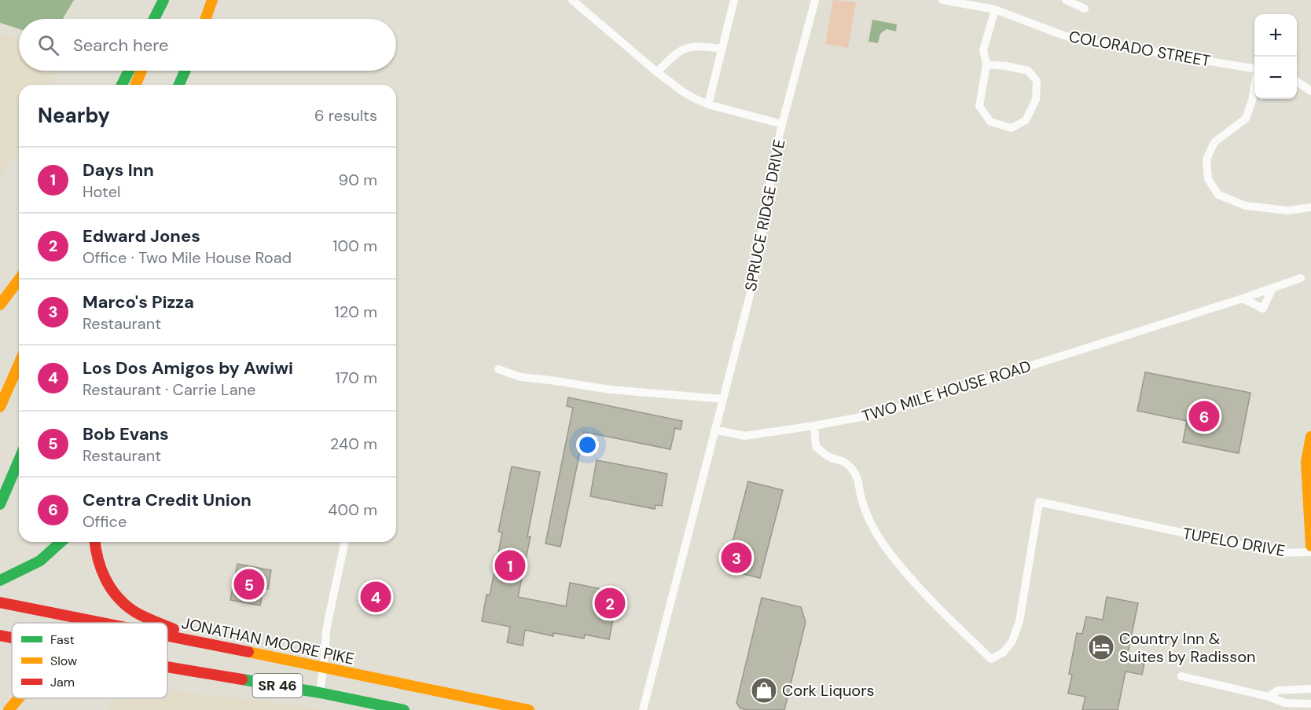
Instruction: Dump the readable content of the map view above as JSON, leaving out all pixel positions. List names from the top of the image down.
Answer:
{
  "streets": {
    "main road": ["JONATHAN MOORE PIKE", "SR 46"],
    "street": [
      "COLORADO STREET",
      "SPRUCE RIDGE DRIVE",
      "TWO MILE HOUSE ROAD",
      "TUPELO DRIVE"
    ]
  },
  "crossings": [
    ["SPRUCE RIDGE DRIVE", "TWO MILE HOUSE ROAD"],
    ["TWO MILE HOUSE ROAD", "TUPELO DRIVE"]
  ],
  "places": {
    "hotel": ["Country Inn & Suites by Radisson"],
    "shop": ["Cork Liquors"]
  },
  "legend": ["Fast", "Slow", "Jam"],
  "page": {
    "map_buttons": ["+", "−"],
    "search": "Search here",
    "heading": ["Nearby", "6 results"],
    "list": [
      {
        "mark": "1",
        "name": "Days Inn",
        "note": "Hotel",
        "value": "90 m"
      },
      {
        "mark": "2",
        "name": "Edward Jones",
        "note": "Office · Two Mile House Road",
        "value": "100 m"
      },
      {
        "mark": "3",
        "name": "Marco's Pizza",
        "note": "Restaurant",
        "value": "120 m"
      },
      {
        "mark": "4",
        "name": "Los Dos Amigos by Awiwi",
        "note": "Restaurant · Carrie Lane",
        "value": "170 m"
      },
      {
        "mark": "5",
        "name": "Bob Evans",
        "note": "Restaurant",
        "value": "240 m"
      },
      {
        "mark": "6",
        "name": "Centra Credit Union",
        "note": "Office",
        "value": "400 m"
      }
    ],
    "pins": [
      "6",
      "3",
      "1",
      "5",
      "4",
      "2"
    ]
  }
}
